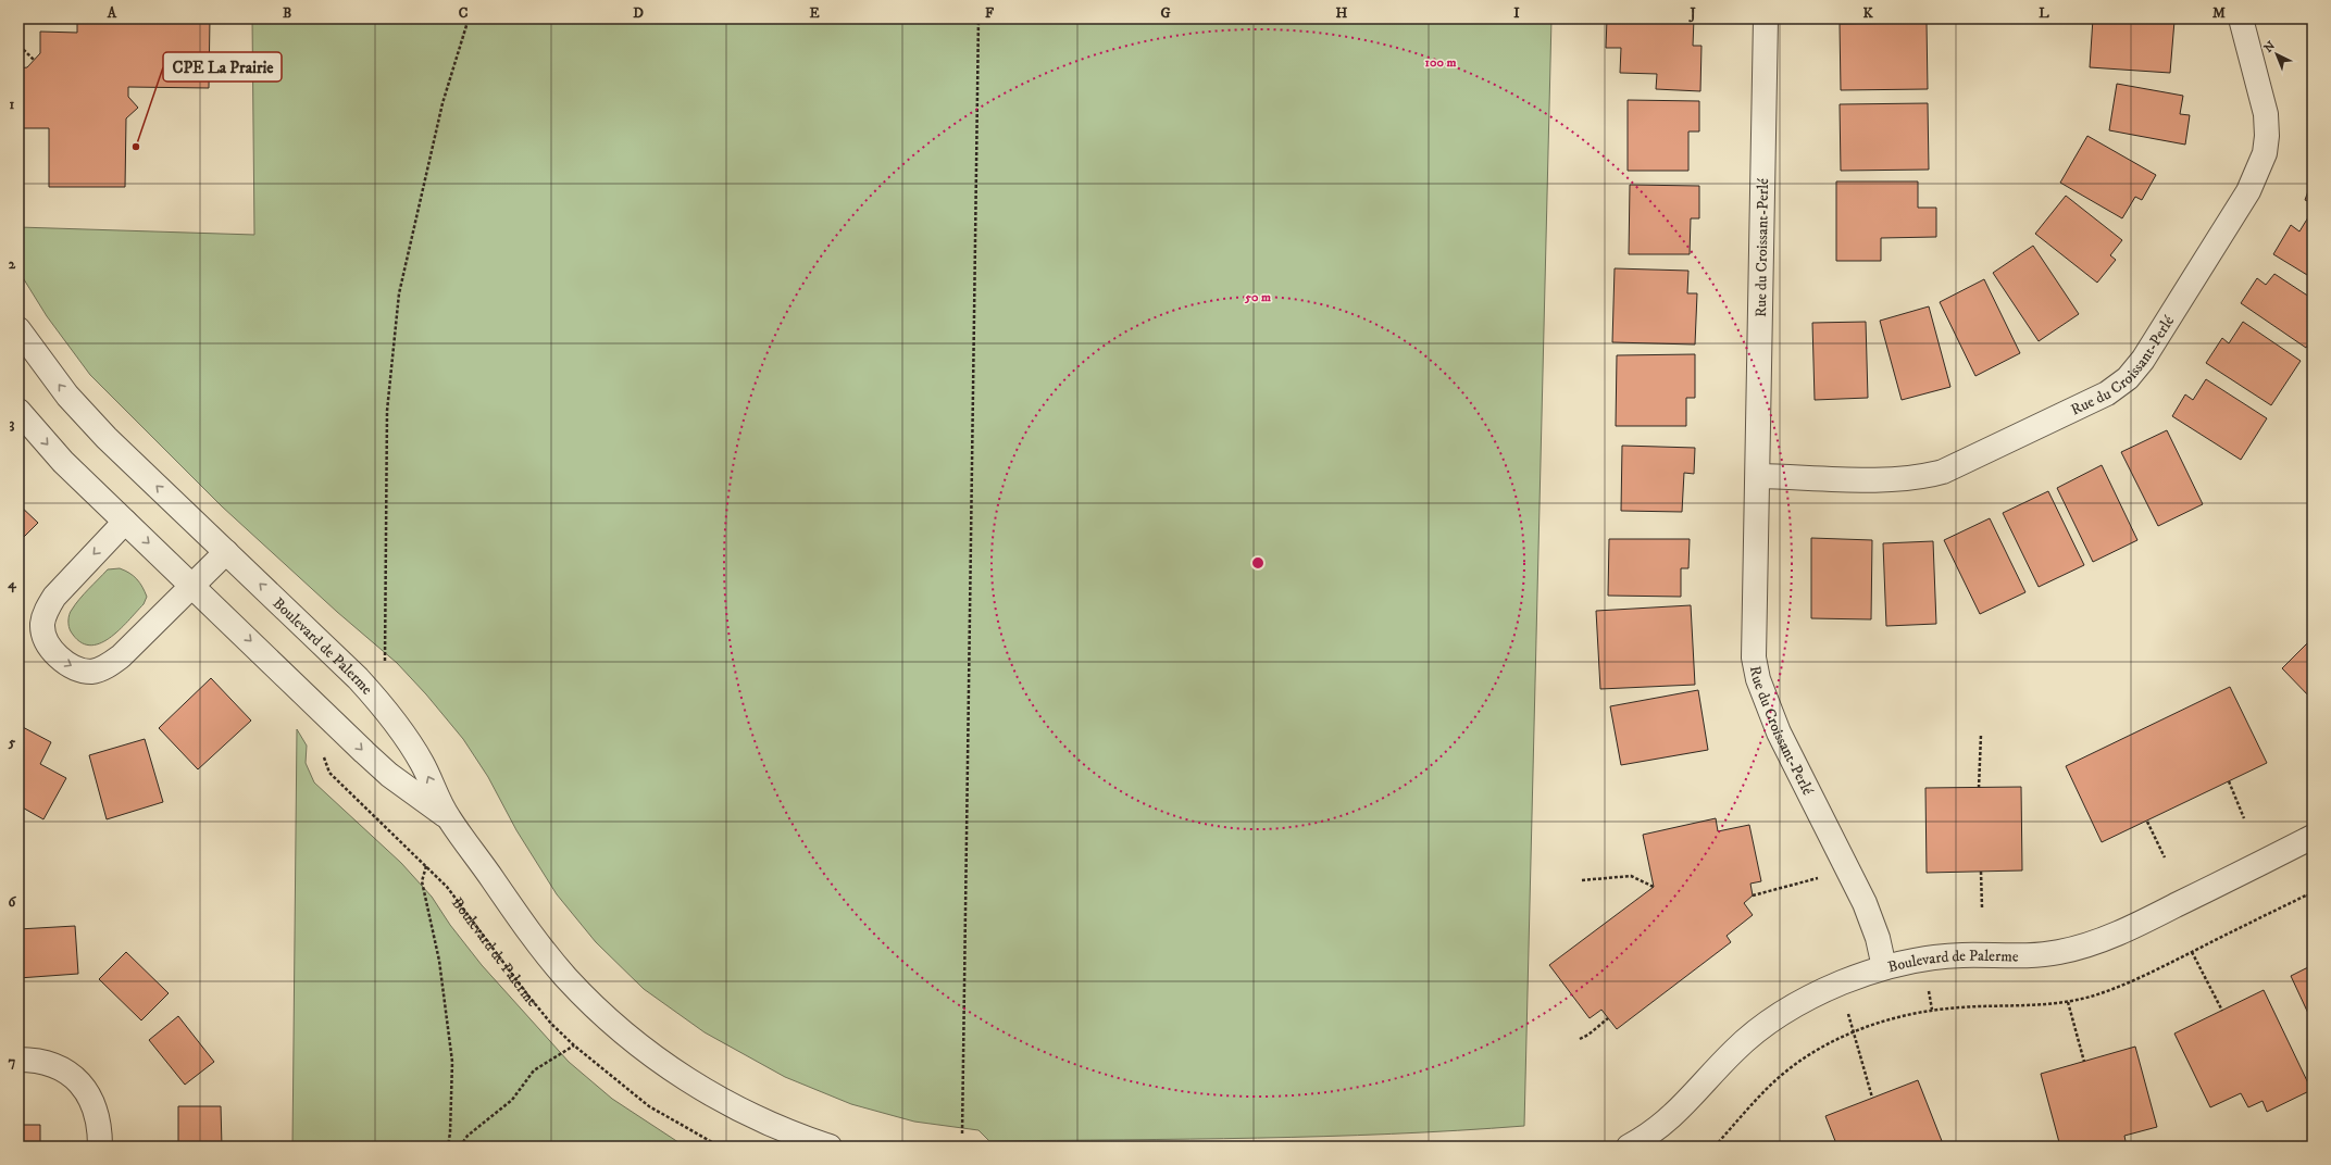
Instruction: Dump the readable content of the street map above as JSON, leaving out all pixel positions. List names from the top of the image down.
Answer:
{
  "streets": {
    "street": ["Rue du Croissant-Perlé", "Boulevard de Palerme"]
  },
  "crossings": [
    ["Rue du Croissant-Perlé", "Boulevard de Palerme"]
  ],
  "places": ["CPE La Prairie"],
  "north": "top left",
  "grid": {
    "columns": [
      "A",
      "B",
      "C",
      "D",
      "E",
      "F",
      "G",
      "H",
      "I",
      "J",
      "K",
      "L",
      "M"
    ],
    "rows": [
      "1",
      "2",
      "3",
      "4",
      "5",
      "6",
      "7"
    ]
  },
  "rings": ["100 m", "50 m"]
}
